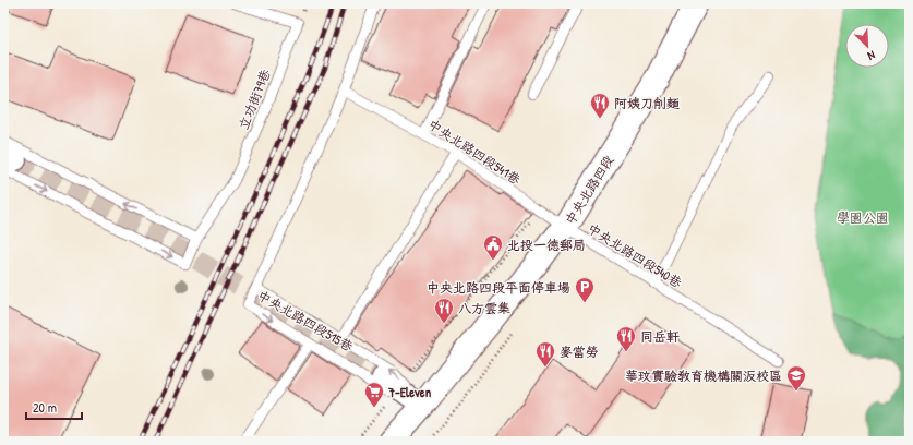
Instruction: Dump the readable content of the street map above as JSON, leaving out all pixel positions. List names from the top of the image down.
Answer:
{
  "streets": {
    "street": ["中央北路四段"],
    "lane": [
      "立功街79巷",
      "中央北路四段541巷",
      "中央北路四段540巷",
      "中央北路四段515巷"
    ]
  },
  "crossings": [
    ["中央北路四段541巷", "中央北路四段"],
    ["中央北路四段541巷", "中央北路四段540巷"],
    ["中央北路四段", "中央北路四段540巷"],
    ["中央北路四段", "中央北路四段515巷"]
  ],
  "parks": ["學園公園"],
  "places": {
    "restaurant": [
      "阿姨刀削麵",
      "八方雲集",
      "同岳軒",
      "麥當勞"
    ],
    "public building": ["北投一德郵局"],
    "parking": ["中央北路四段平面停車場"],
    "school or university": ["華玟實驗教育機構關汳校區"],
    "supermarket": ["7-Eleven"]
  },
  "scale_bar": "20 m",
  "north": "bottom right"
}
